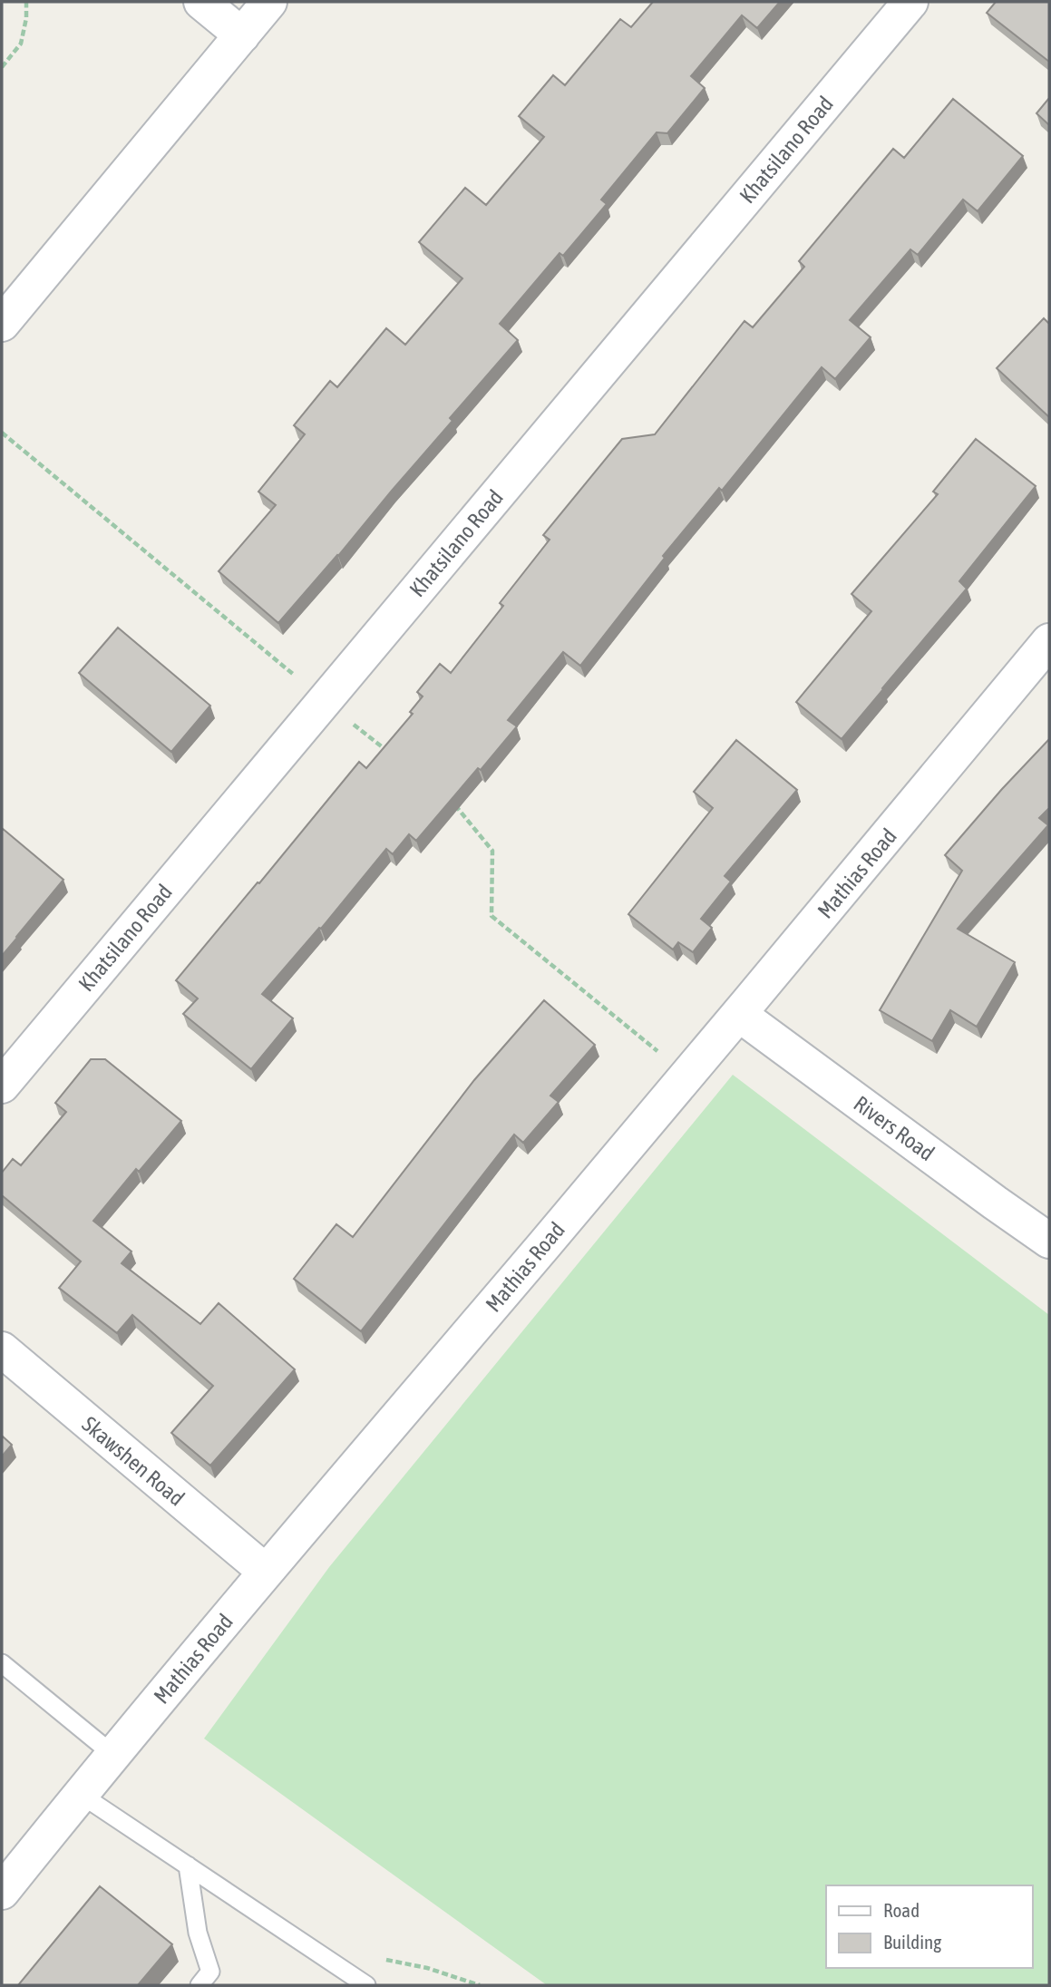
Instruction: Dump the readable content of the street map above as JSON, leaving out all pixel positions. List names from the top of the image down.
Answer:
{
  "streets": {
    "street": [
      "Khatsilano Road",
      "Mathias Road",
      "Rivers Road",
      "Skawshen Road"
    ]
  },
  "crossings": [
    ["Mathias Road", "Rivers Road"],
    ["Mathias Road", "Skawshen Road"]
  ],
  "legend": ["Road", "Building"]
}
